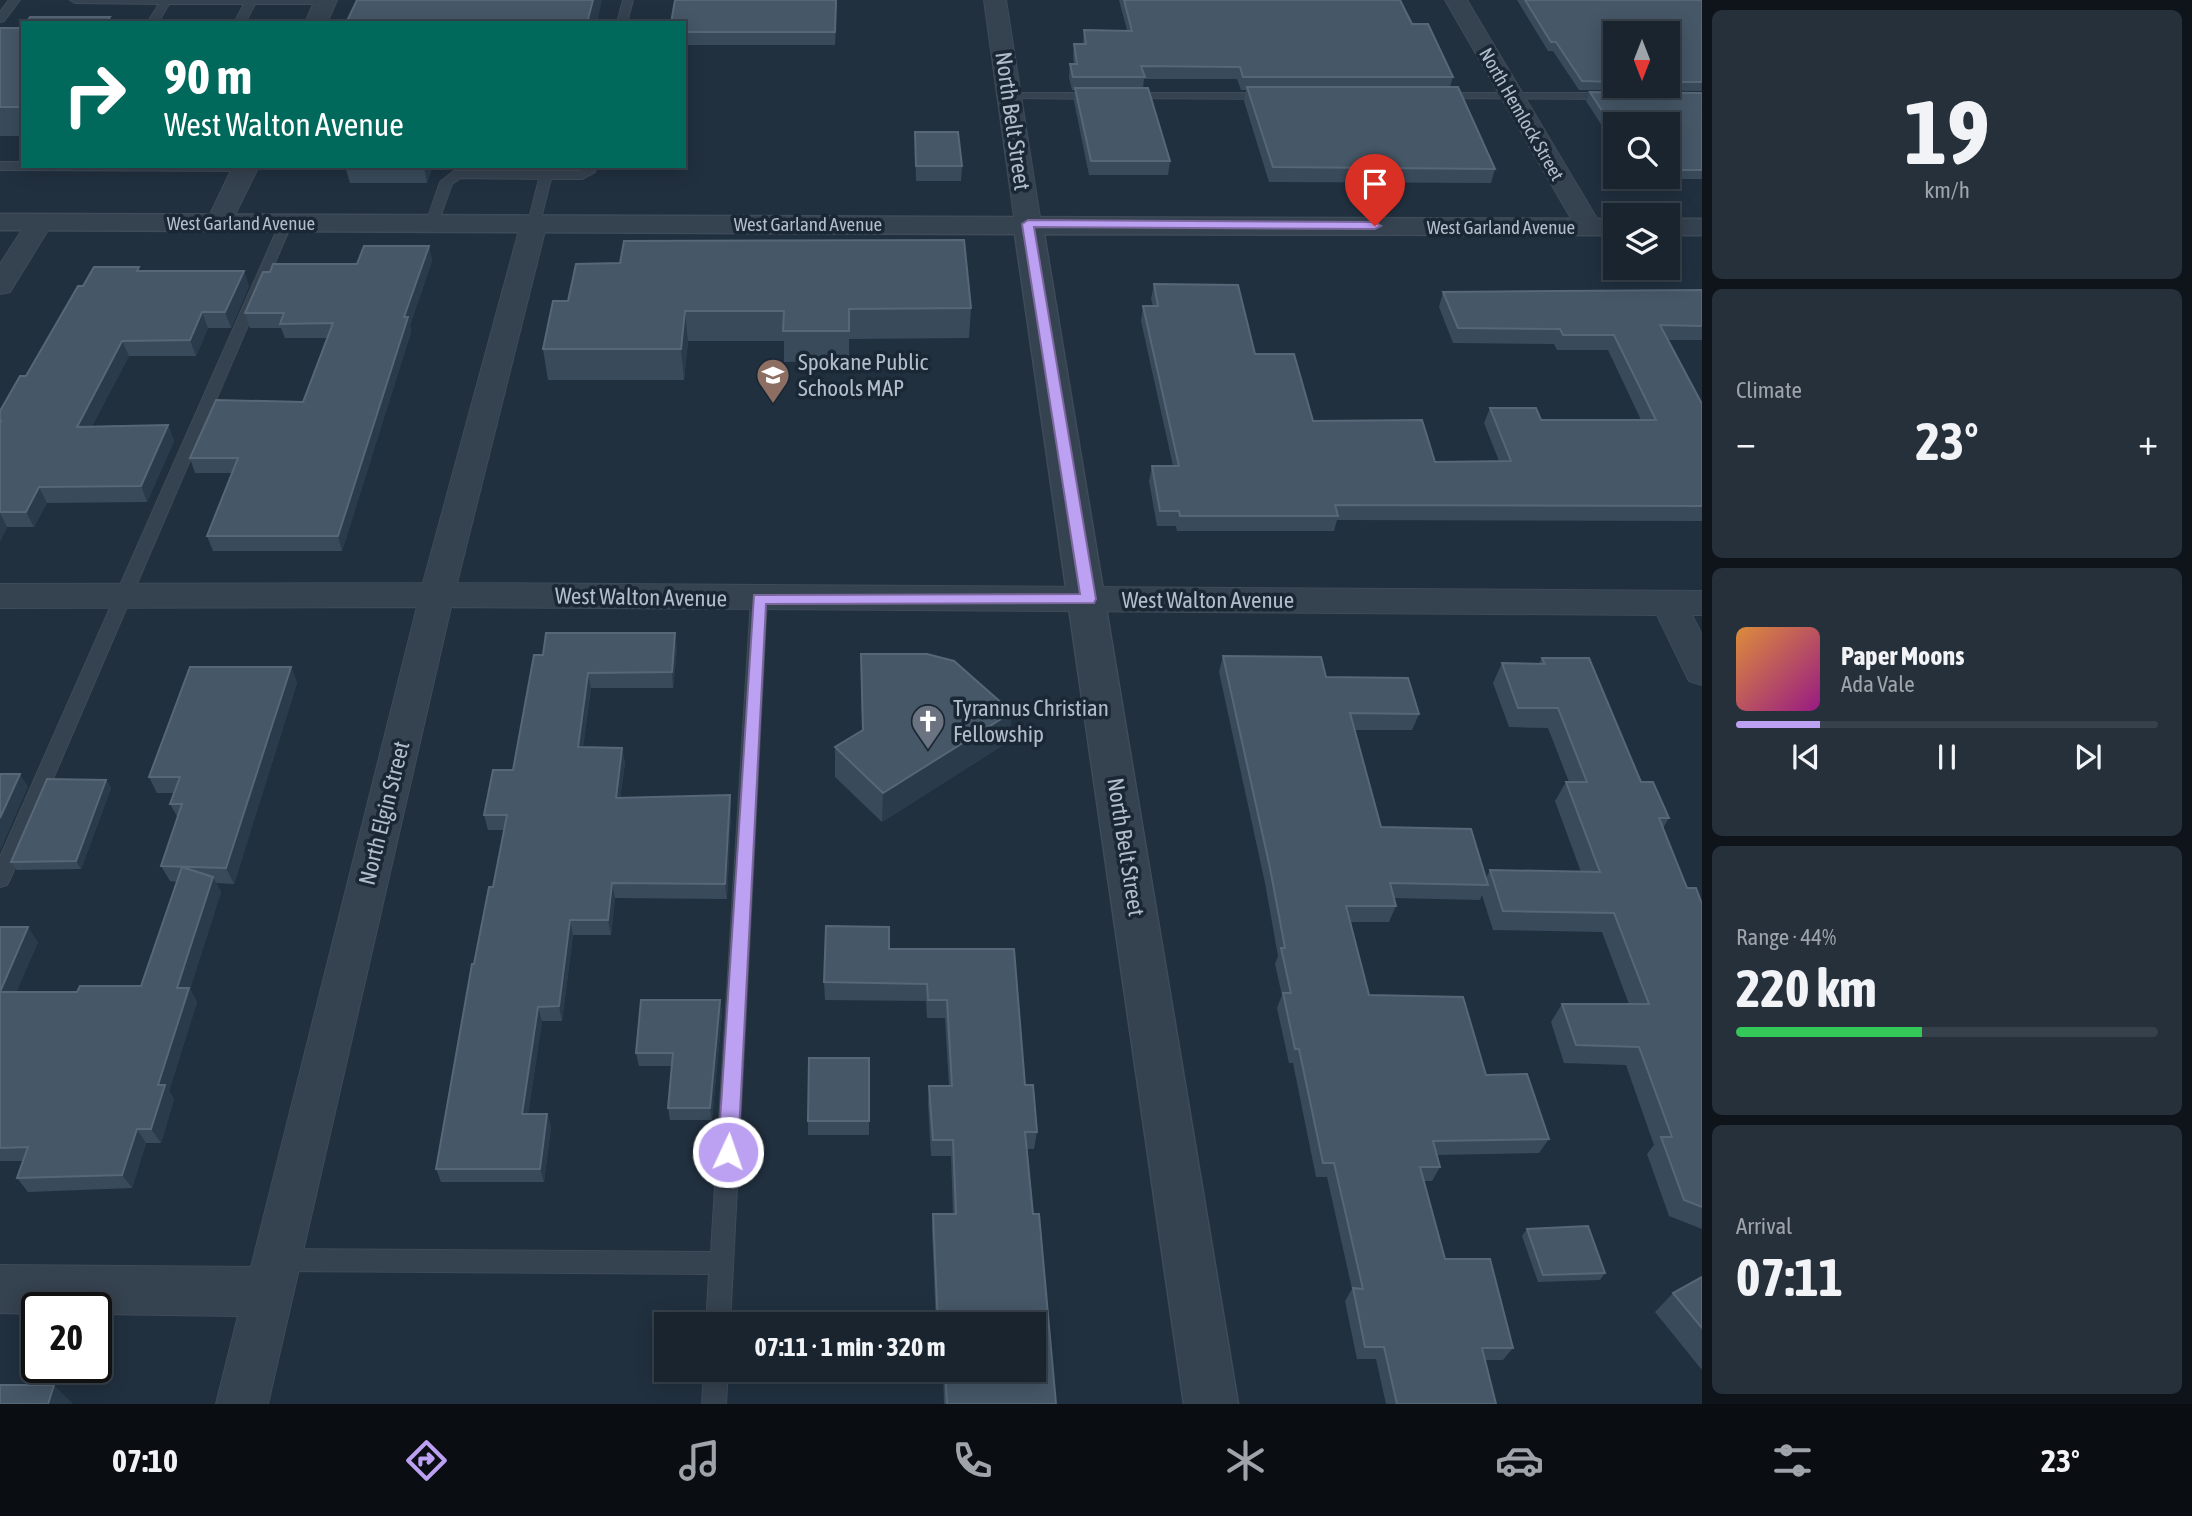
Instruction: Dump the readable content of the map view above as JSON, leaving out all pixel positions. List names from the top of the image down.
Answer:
{
  "streets": {
    "street": [
      "North Hemlock Street",
      "North Belt Street",
      "West Garland Avenue",
      "West Walton Avenue",
      "North Elgin Street"
    ]
  },
  "crossings": [
    ["North Hemlock Street", "West Garland Avenue"],
    ["North Belt Street", "West Garland Avenue"],
    ["North Belt Street", "West Walton Avenue"],
    ["West Garland Avenue", "North Elgin Street"],
    ["West Walton Avenue", "North Elgin Street"]
  ],
  "places": {
    "school or university": ["Spokane Public Schools MAP"],
    "church": ["Tyrannus Christian Fellowship"]
  },
  "north": "bottom",
  "page": {
    "tile": [
      ["19", "km/h"],
      "Climate",
      ["Range · 44%", "220 km"],
      ["Arrival", "07:11"]
    ],
    "turn": ["90 m", "West Walton Avenue"],
    "heat": ["−", "23°", "+"],
    "song": ["Paper Moons", "Ada Vale"],
    "limit": "20",
    "trip": "07:11 · 1 min · 320 m",
    "tabs": ["07:10", "23°"]
  }
}
